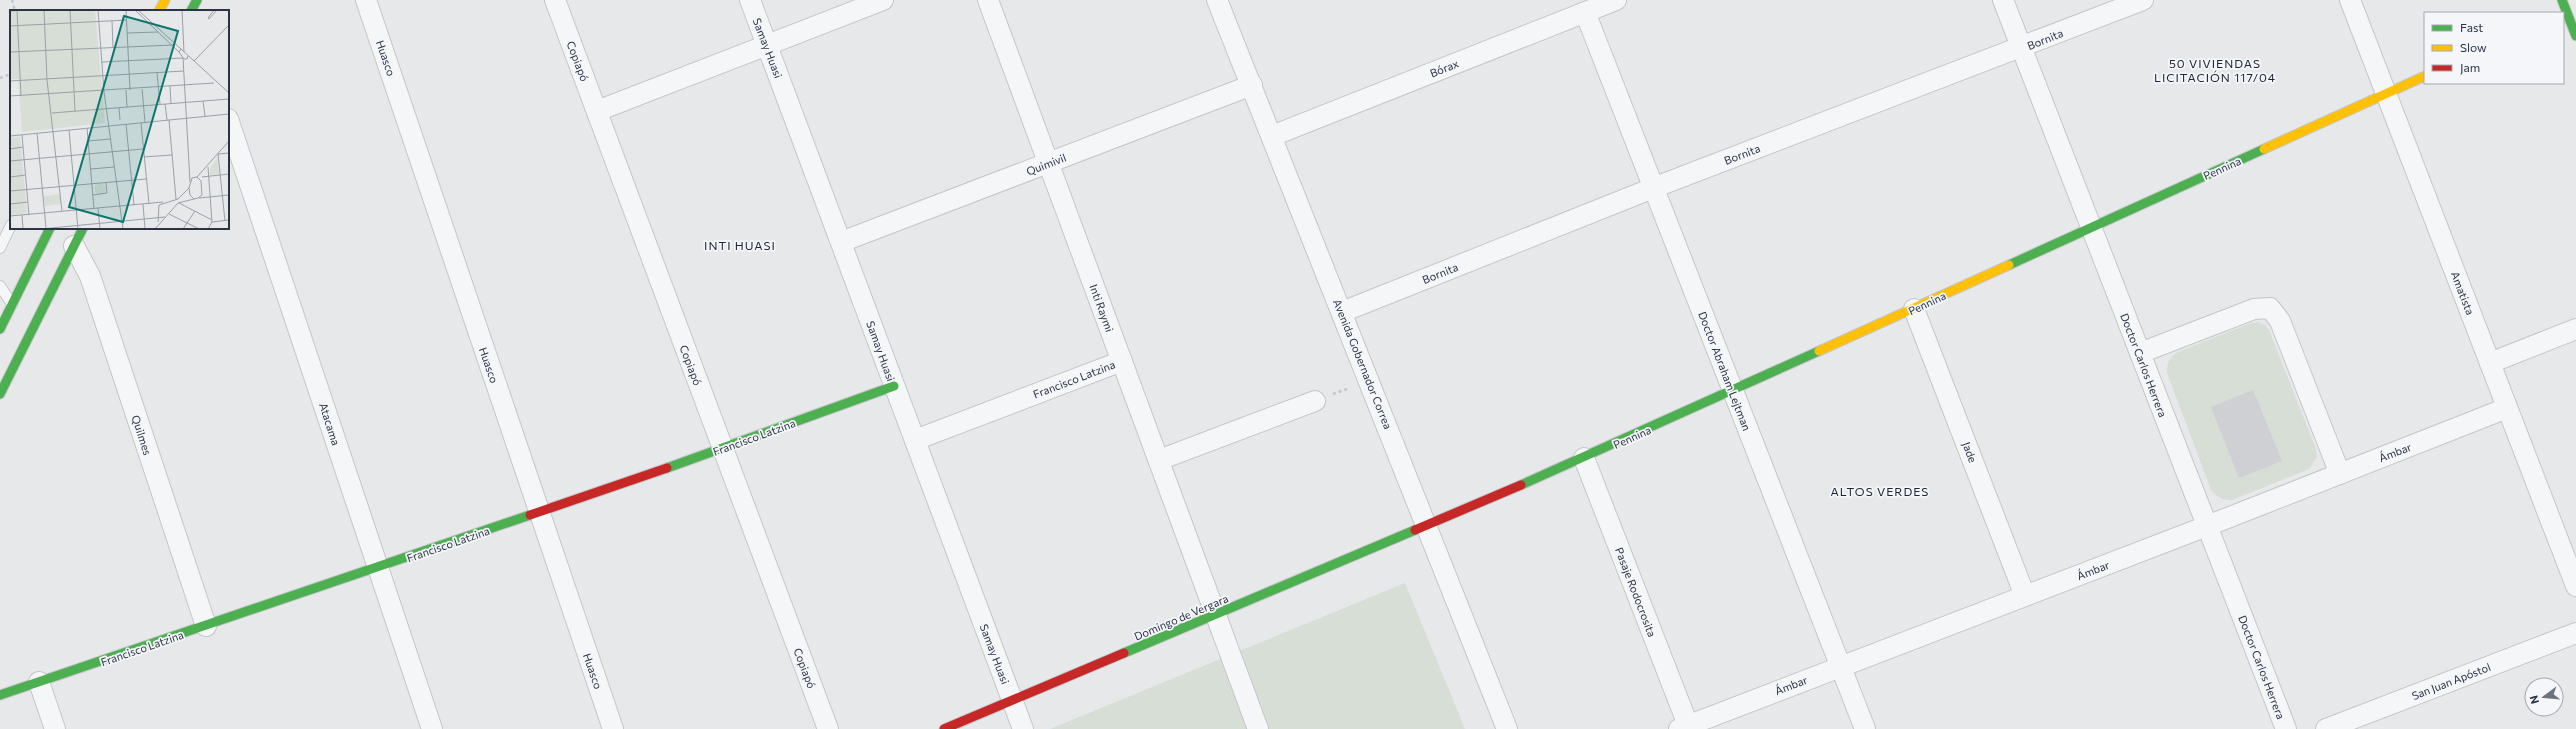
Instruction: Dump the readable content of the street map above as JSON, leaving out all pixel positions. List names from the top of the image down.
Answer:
{
  "streets": {
    "street": [
      "Bornita",
      "Samay Huasi",
      "Huasco",
      "Copiapó",
      "Bórax",
      "Quimivil",
      "Pennina",
      "Amatista",
      "Inti Raymi",
      "Avenida Gobernador Correa",
      "Doctor Carlos Herrera",
      "Doctor Abraham Lejtman",
      "Francisco Latzina",
      "Atacama",
      "Quilmes",
      "Jade",
      "Ámbar",
      "Pasaje Rodocrosita",
      "Domingo de Vergara",
      "San Juan Apóstol"
    ]
  },
  "crossings": [
    ["Bornita", "Avenida Gobernador Correa"],
    ["Bornita", "Doctor Carlos Herrera"],
    ["Bornita", "Doctor Abraham Lejtman"],
    ["Samay Huasi", "Quimivil"],
    ["Samay Huasi", "Francisco Latzina"],
    ["Samay Huasi", "Domingo de Vergara"],
    ["Huasco", "Francisco Latzina"],
    ["Copiapó", "Francisco Latzina"],
    ["Bórax", "Avenida Gobernador Correa"],
    ["Bórax", "Doctor Abraham Lejtman"],
    ["Quimivil", "Inti Raymi"],
    ["Quimivil", "Avenida Gobernador Correa"],
    ["Pennina", "Amatista"],
    ["Pennina", "Avenida Gobernador Correa"],
    ["Pennina", "Doctor Carlos Herrera"],
    ["Pennina", "Doctor Abraham Lejtman"],
    ["Pennina", "Jade"],
    ["Pennina", "Pasaje Rodocrosita"],
    ["Pennina", "Domingo de Vergara"],
    ["Amatista", "Ámbar"],
    ["Inti Raymi", "Francisco Latzina"],
    ["Inti Raymi", "Domingo de Vergara"],
    ["Avenida Gobernador Correa", "Domingo de Vergara"],
    ["Doctor Carlos Herrera", "Ámbar"],
    ["Doctor Abraham Lejtman", "Ámbar"],
    ["Francisco Latzina", "Atacama"],
    ["Francisco Latzina", "Quilmes"],
    ["Jade", "Ámbar"],
    ["Ámbar", "Pasaje Rodocrosita"]
  ],
  "districts": ["50 VIVIENDAS LICITACIÓN 117/04", "INTI HUASI", "ALTOS VERDES"],
  "legend": ["Fast", "Slow", "Jam"],
  "north": "left"
}
